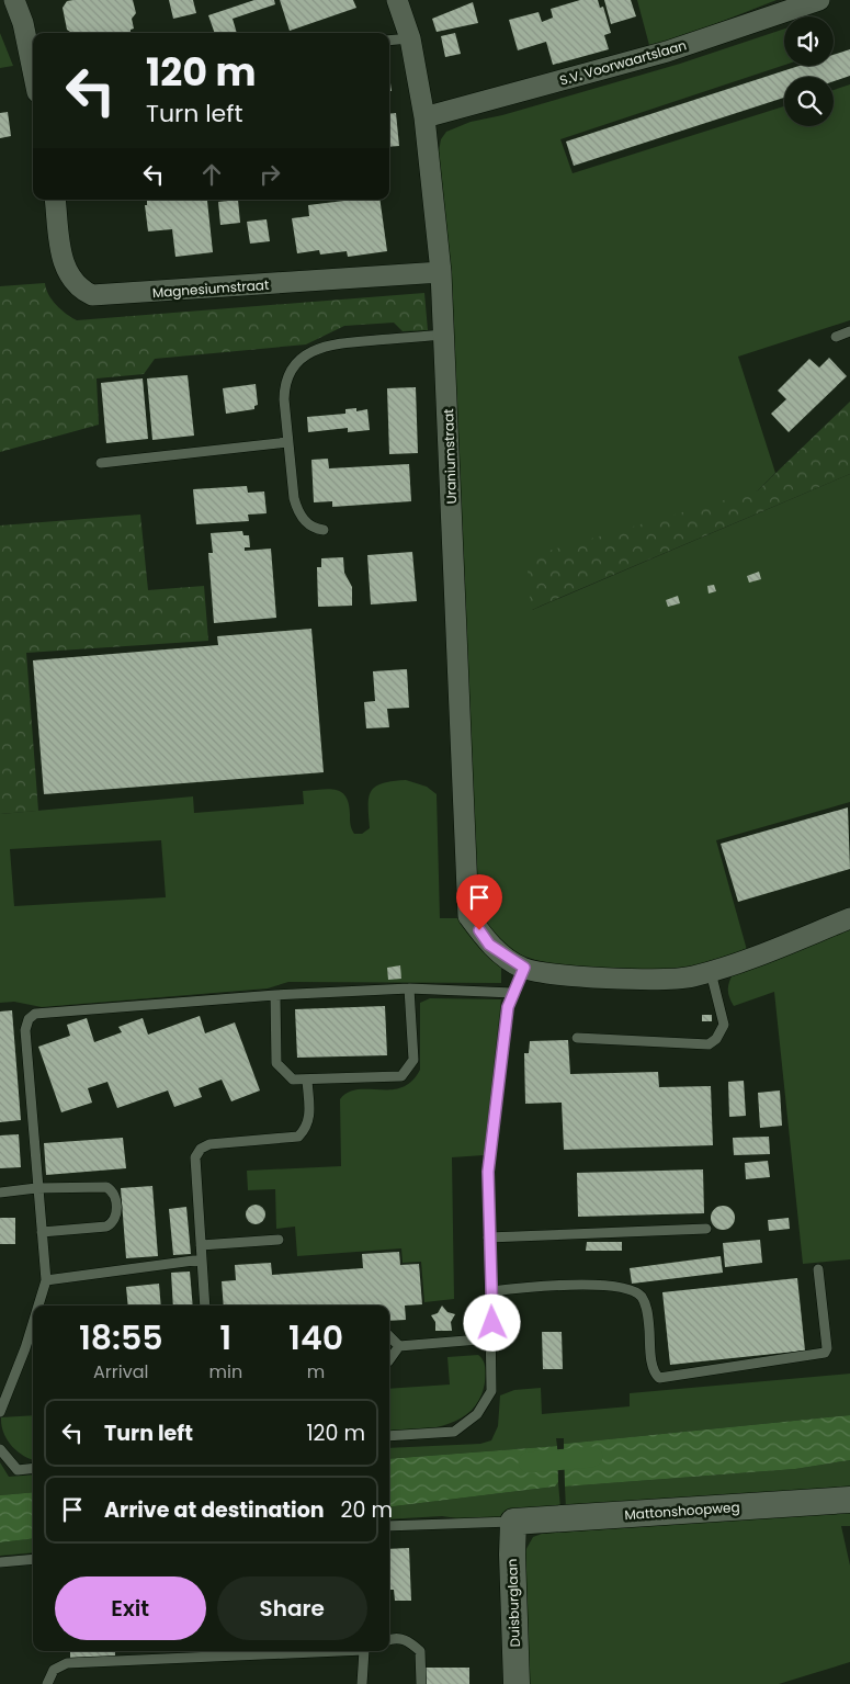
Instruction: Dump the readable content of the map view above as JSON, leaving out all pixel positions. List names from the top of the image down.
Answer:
{
  "streets": {
    "street": [
      "S.V. Voorwaartslaan",
      "Magnesiumstraat",
      "Uraniumstraat",
      "Mattonshoopweg",
      "Duisburglaan"
    ]
  },
  "crossings": [
    ["S.V. Voorwaartslaan", "Uraniumstraat"],
    ["Magnesiumstraat", "Uraniumstraat"],
    ["Mattonshoopweg", "Duisburglaan"]
  ],
  "page": {
    "turn": ["120 m", "Turn left"],
    "eta": [
      "18:55",
      "Arrival",
      "1",
      "min",
      "140",
      "m"
    ],
    "list": [
      {
        "name": "Turn left",
        "value": "120 m"
      },
      {
        "name": "Arrive at destination",
        "value": "20 m"
      }
    ],
    "buttons": ["Exit", "Share"]
  }
}
